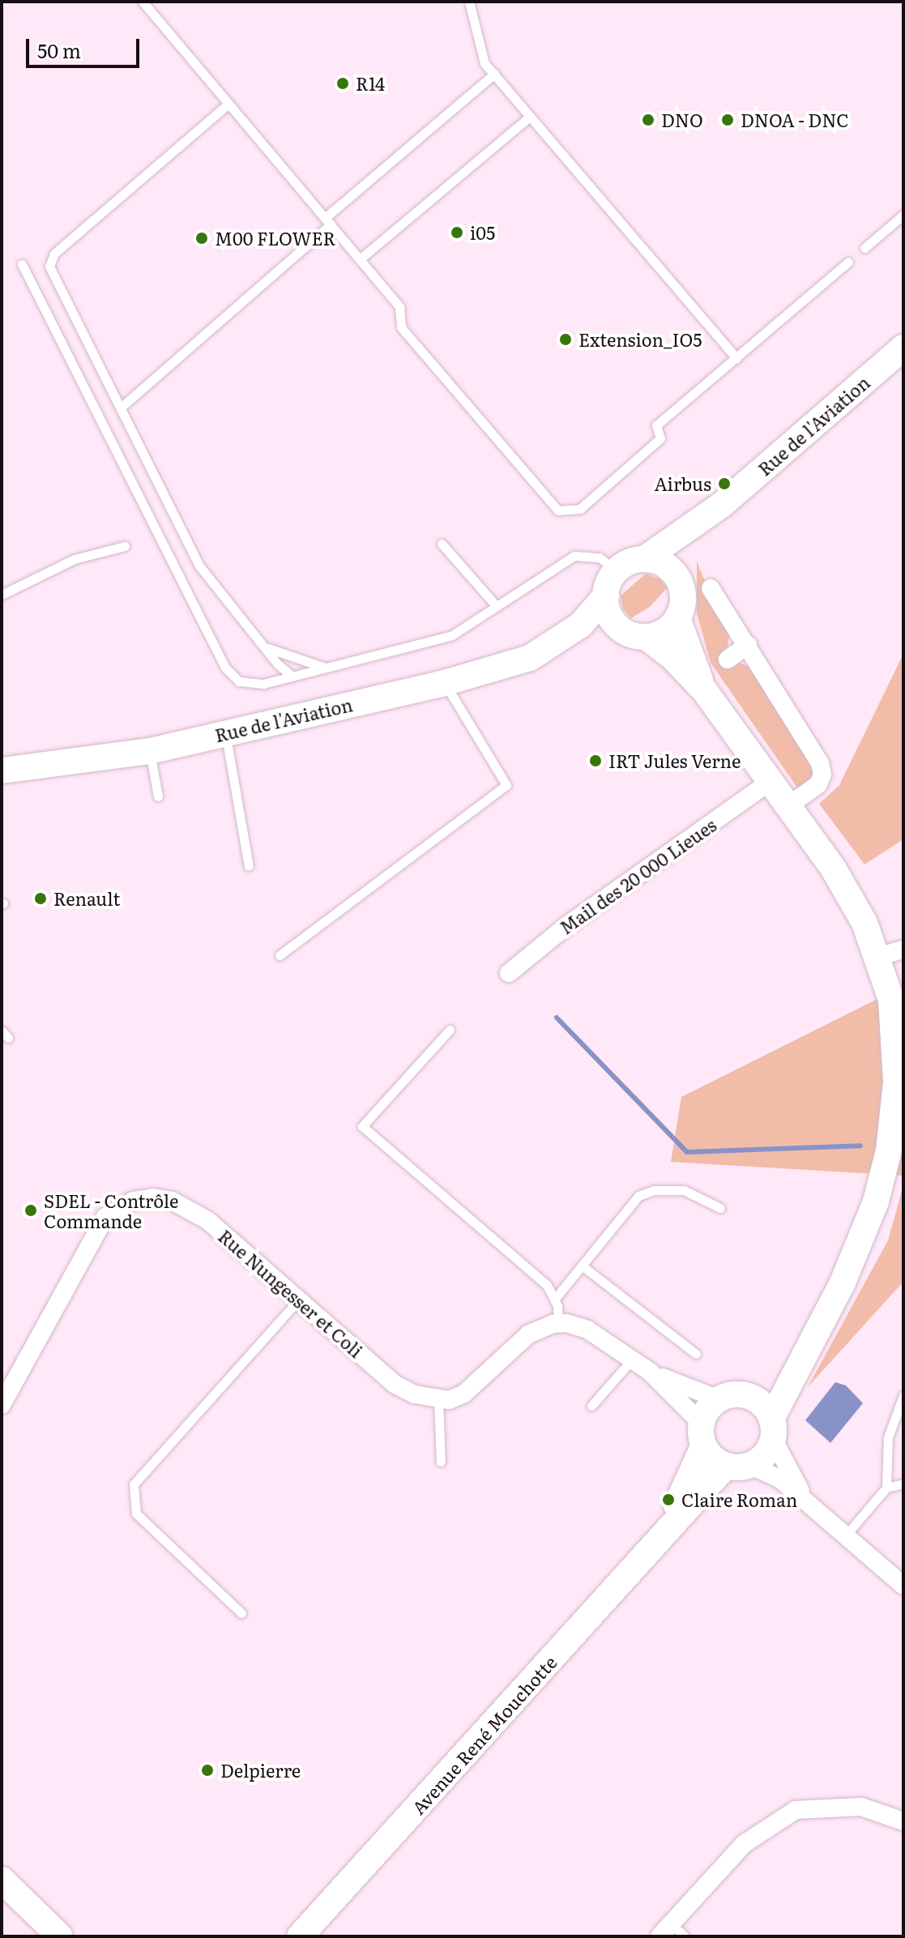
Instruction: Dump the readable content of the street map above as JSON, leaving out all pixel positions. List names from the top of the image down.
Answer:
{
  "streets": {
    "street": [
      "Rue de l'Aviation",
      "Mail des 20 000 Lieues",
      "Rue Nungesser et Coli",
      "Avenue René Mouchotte"
    ]
  },
  "places": [
    "R14",
    "DNO",
    "DNOA - DNC",
    "i05",
    "M00 FLOWER",
    "Extension_IO5",
    "Airbus",
    "IRT Jules Verne",
    "Renault",
    "SDEL - Contrôle Commande",
    "Claire Roman",
    "Delpierre"
  ],
  "scale_bar": "50 m"
}
